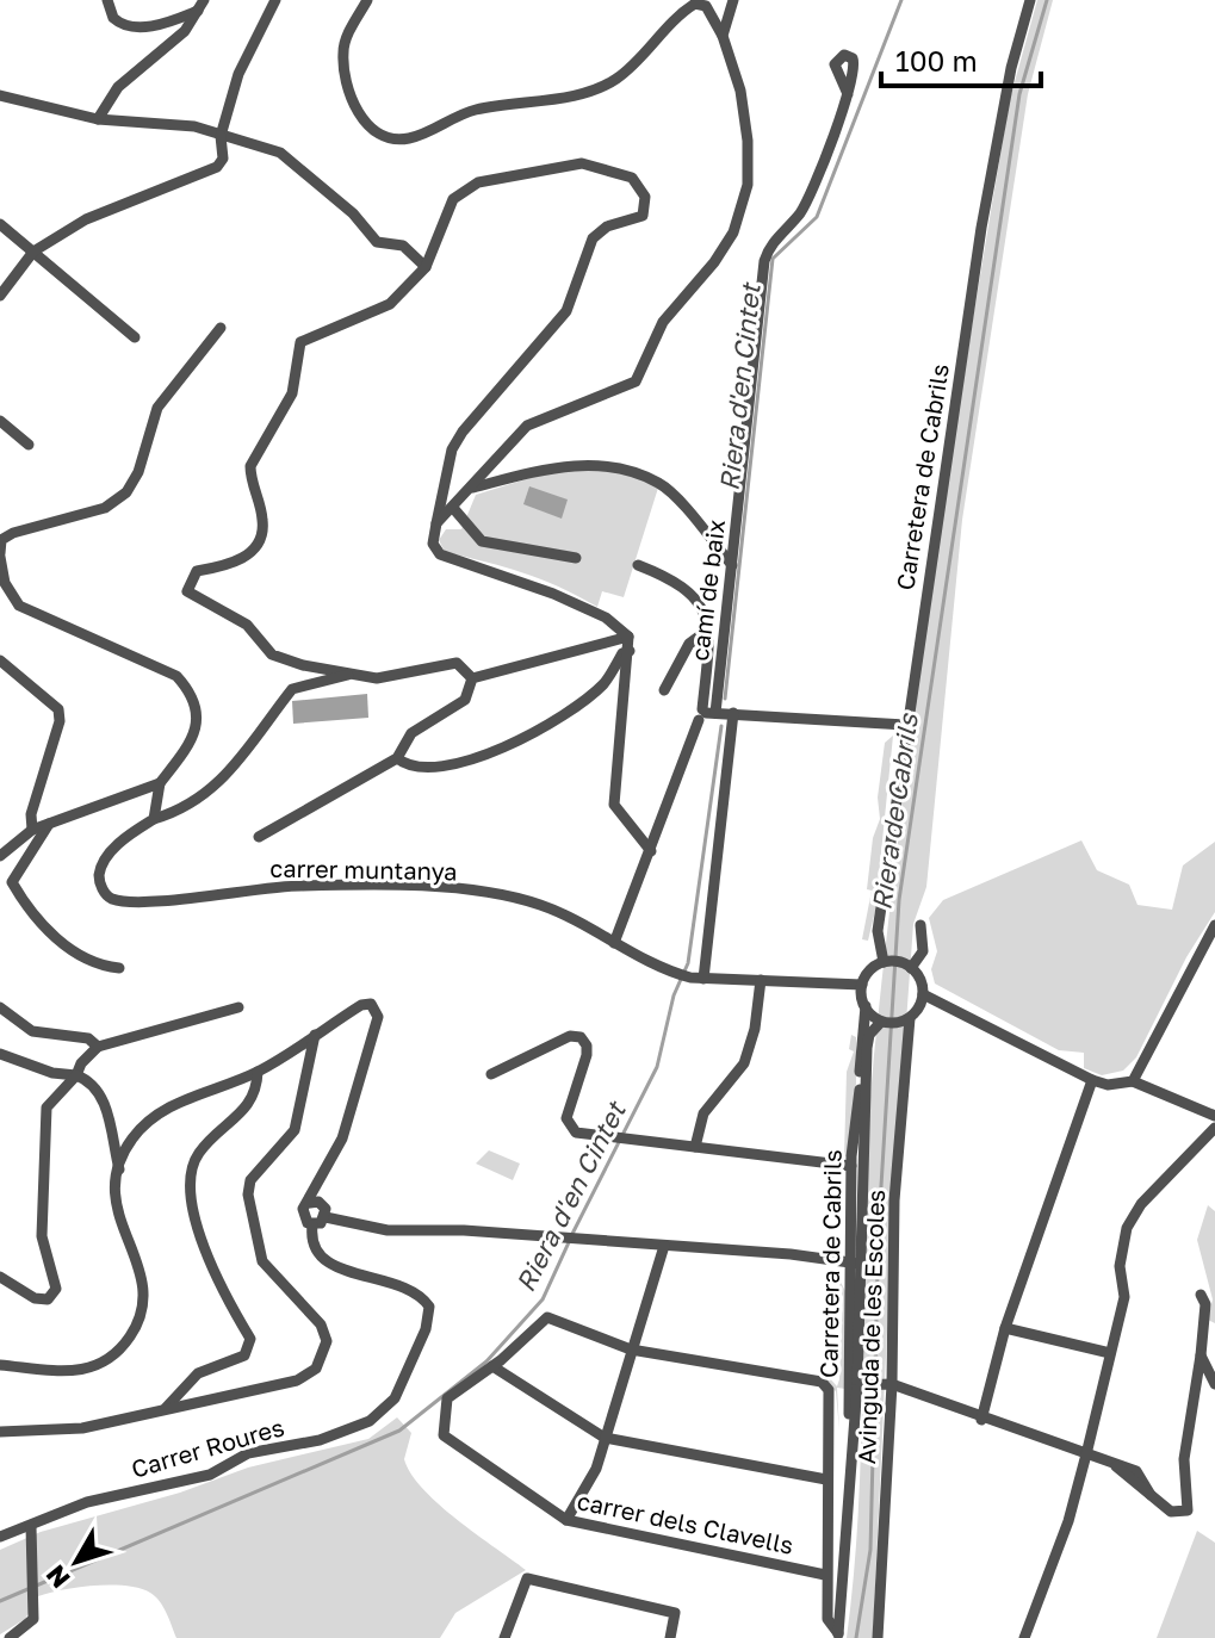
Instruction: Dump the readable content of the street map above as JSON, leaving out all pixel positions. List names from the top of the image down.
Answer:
{
  "streets": {
    "street": [
      "Carretera de Cabrils",
      "camí de baix",
      "carrer muntanya",
      "Avinguda de les Escoles",
      "Carrer Roures",
      "carrer dels Clavells"
    ]
  },
  "crossings": [
    ["Carretera de Cabrils", "carrer muntanya"],
    ["Carretera de Cabrils", "Avinguda de les Escoles"],
    ["camí de baix", "carrer muntanya"],
    ["carrer muntanya", "Avinguda de les Escoles"]
  ],
  "water": ["Riera d'en Cintet", "Riera de Cabrils"],
  "scale_bar": "100 m",
  "north": "bottom left"
}
